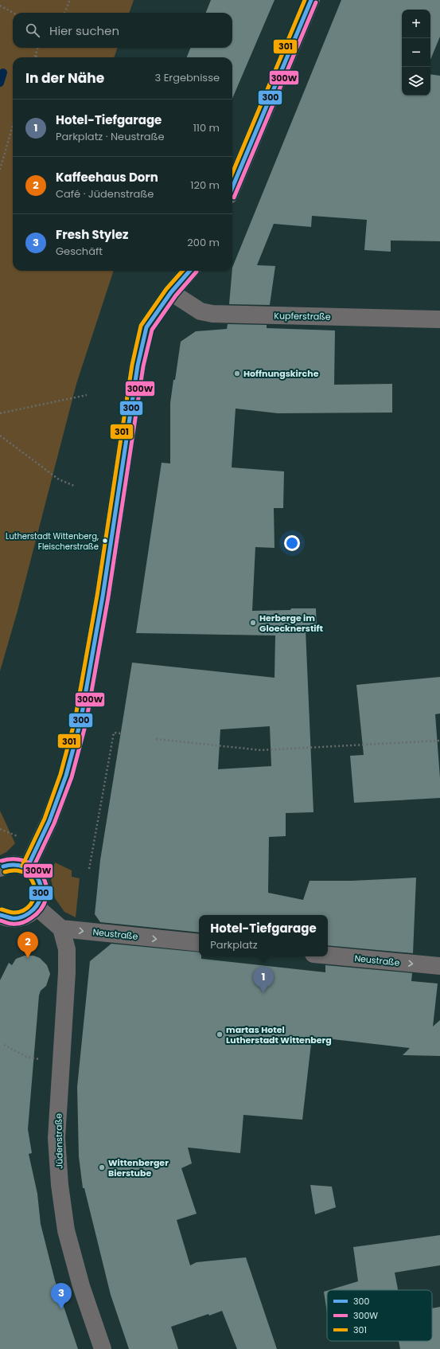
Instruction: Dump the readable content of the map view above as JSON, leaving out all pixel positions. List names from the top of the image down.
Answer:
{
  "streets": {
    "street": ["Kupferstraße", "Neustraße", "Jüdenstraße"]
  },
  "crossings": [
    ["Neustraße", "Jüdenstraße"]
  ],
  "one_way": ["Neustraße"],
  "places": [
    "Hoffnungskirche",
    "Lutherstadt Wittenberg, Fleischerstraße",
    "Herberge im Gloecknerstift",
    "martas Hotel Lutherstadt Wittenberg",
    "Wittenberger Bierstube"
  ],
  "lines": ["transit line 300", "transit line 301", "transit line 300W"],
  "legend": ["300", "300W", "301"],
  "page": {
    "map_buttons": ["+", "−"],
    "search": "Hier suchen",
    "heading": ["In der Nähe", "3 Ergebnisse"],
    "list": [
      {
        "mark": "1",
        "name": "Hotel-Tiefgarage",
        "note": "Parkplatz · Neustraße",
        "value": "110 m"
      },
      {
        "mark": "2",
        "name": "Kaffeehaus Dorn",
        "note": "Café · Jüdenstraße",
        "value": "120 m"
      },
      {
        "mark": "3",
        "name": "Fresh Stylez",
        "note": "Geschäft",
        "value": "200 m"
      }
    ],
    "popup": ["Hotel-Tiefgarage", "Parkplatz"],
    "pins": ["2", "1", "3"]
  }
}
